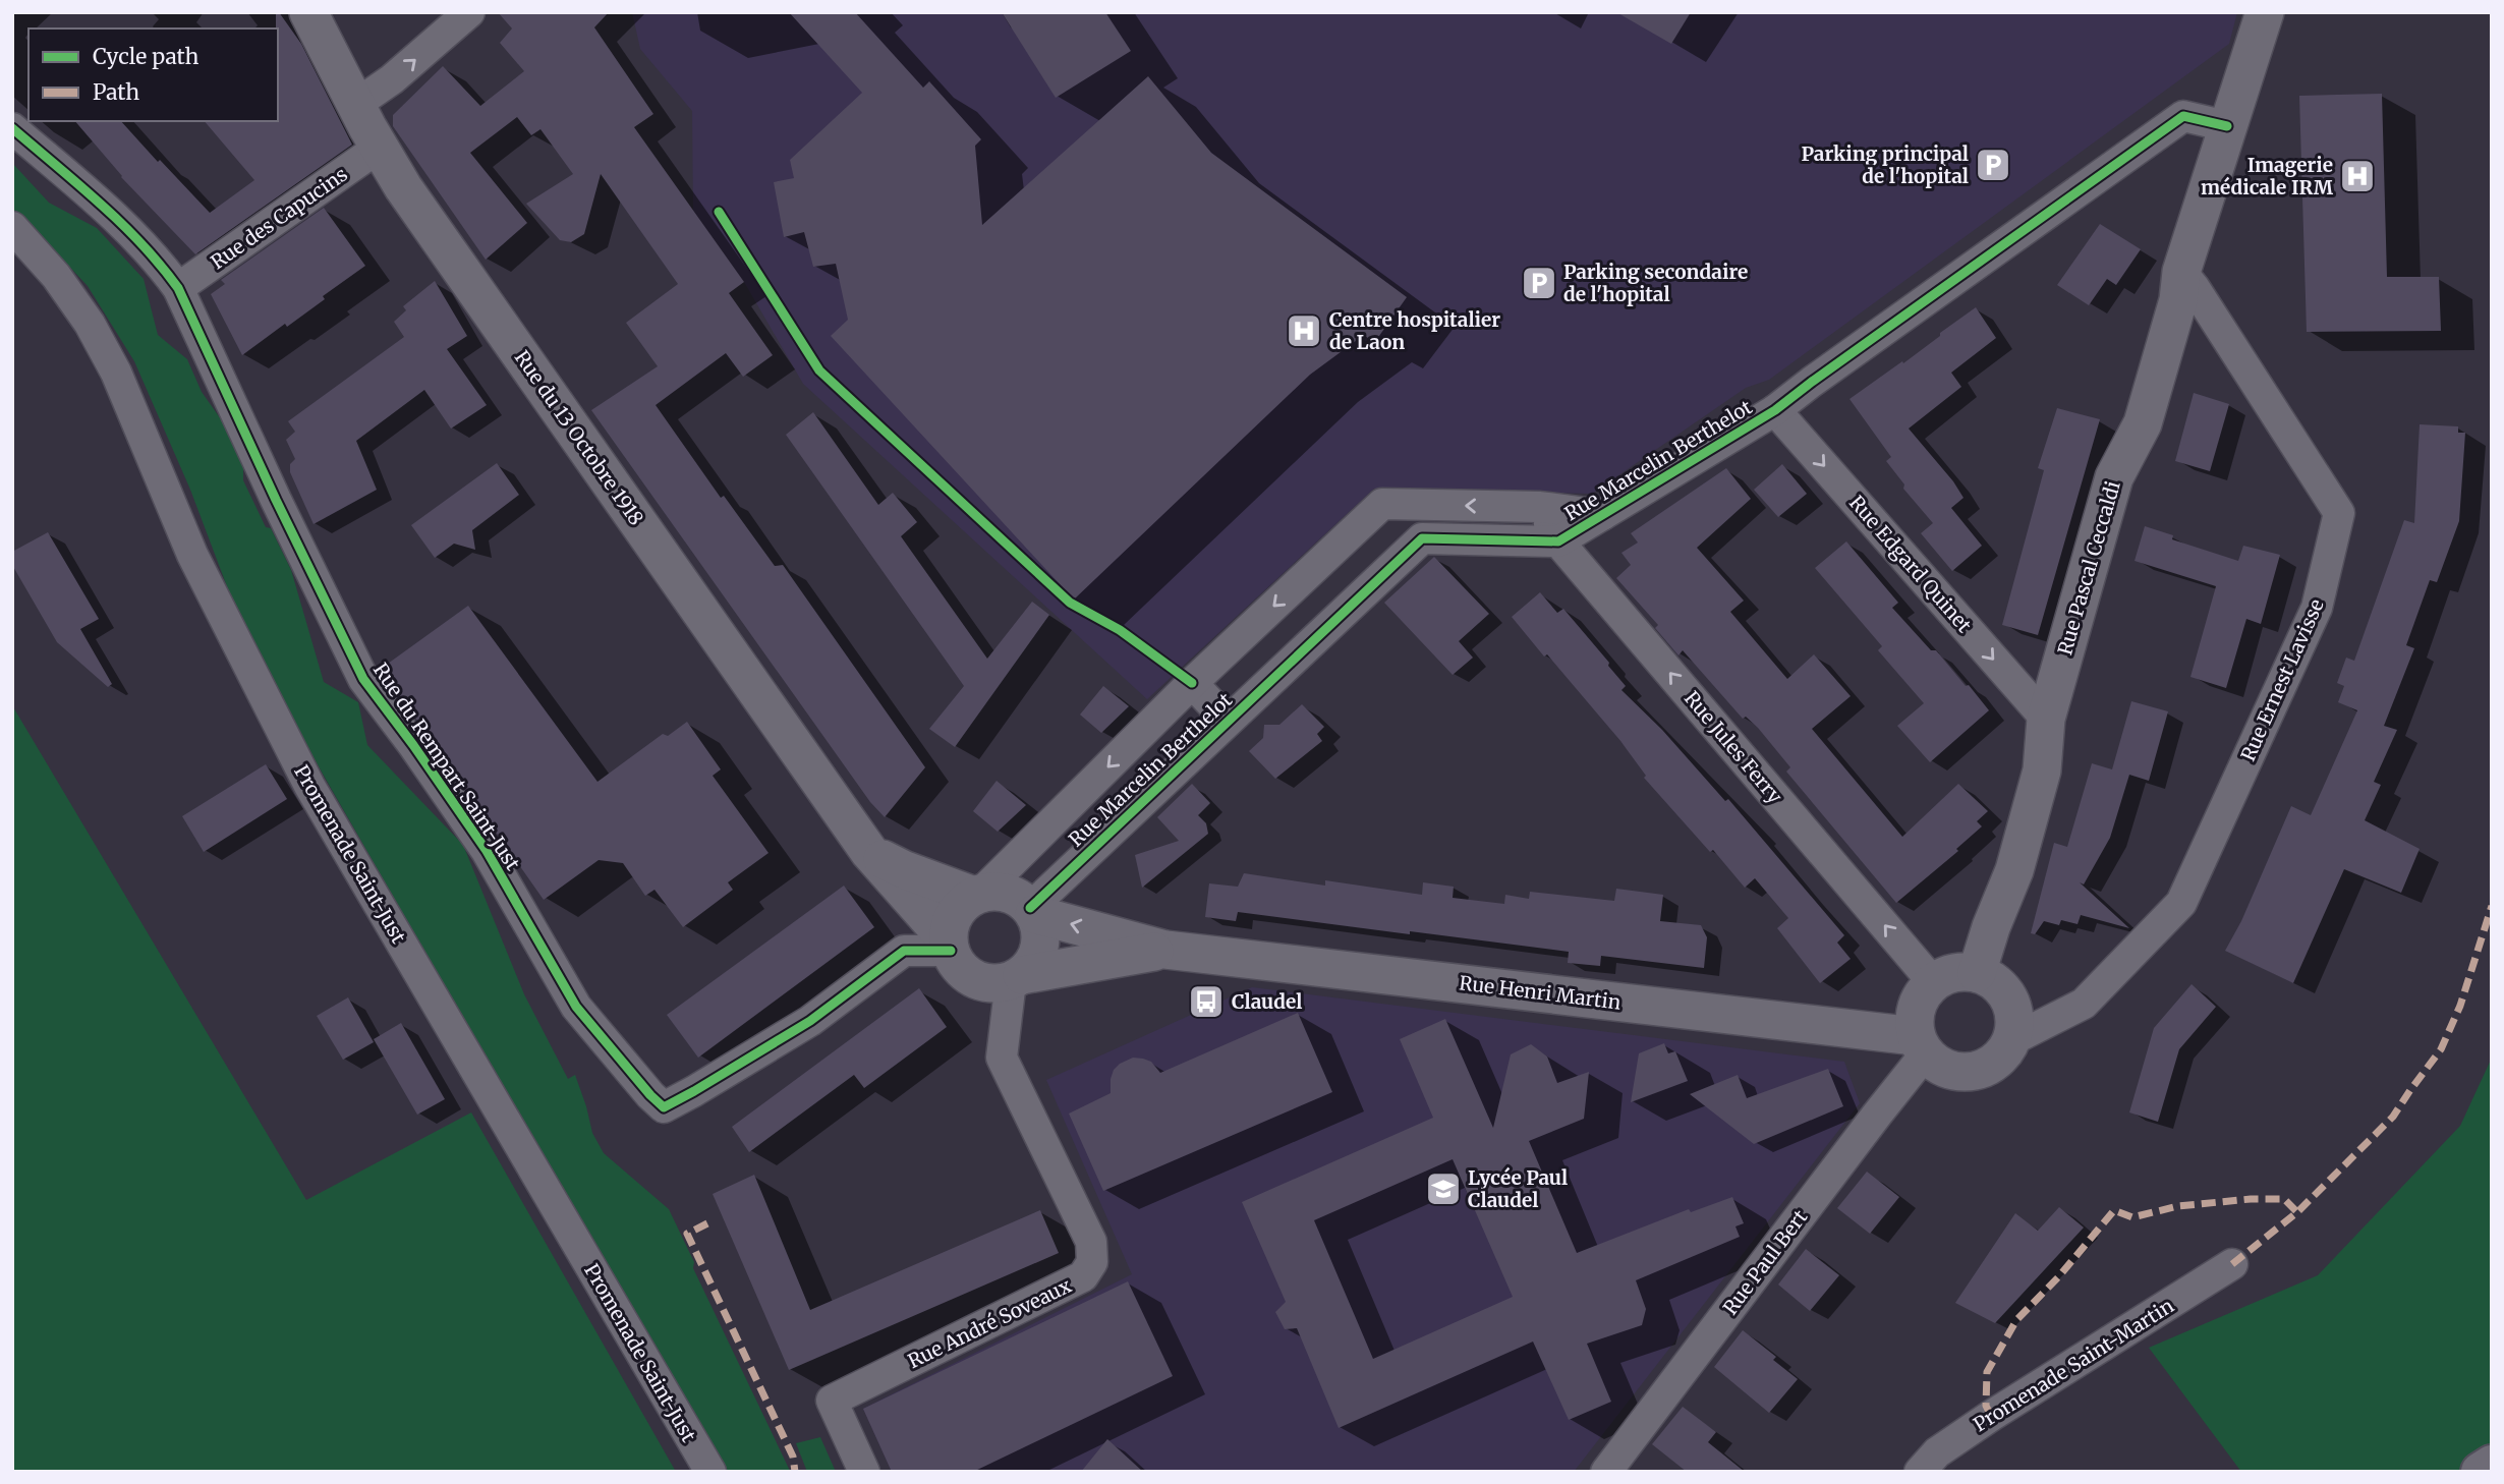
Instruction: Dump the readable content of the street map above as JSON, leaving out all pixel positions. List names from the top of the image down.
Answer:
{
  "streets": {
    "street": [
      "Rue des Capucins",
      "Rue du 13 Octobre 1918",
      "Rue Marcelin Berthelot",
      "Rue Edgard Quinet",
      "Rue Pascal Ceccaldi",
      "Rue Ernest Lavisse",
      "Rue Jules Ferry",
      "Rue du Rempart Saint-Just",
      "Promenade Saint-Just",
      "Rue Henri Martin",
      "Rue Paul Bert",
      "Rue André Soveaux",
      "Promenade Saint-Martin"
    ]
  },
  "crossings": [
    ["Rue des Capucins", "Rue du 13 Octobre 1918"],
    ["Rue des Capucins", "Rue du Rempart Saint-Just"],
    ["Rue du 13 Octobre 1918", "Rue Marcelin Berthelot"],
    ["Rue du 13 Octobre 1918", "Rue du Rempart Saint-Just"],
    ["Rue du 13 Octobre 1918", "Rue Henri Martin"],
    ["Rue du 13 Octobre 1918", "Rue André Soveaux"],
    ["Rue Marcelin Berthelot", "Rue Edgard Quinet"],
    ["Rue Marcelin Berthelot", "Rue Pascal Ceccaldi"],
    ["Rue Marcelin Berthelot", "Rue Jules Ferry"],
    ["Rue Marcelin Berthelot", "Rue du Rempart Saint-Just"],
    ["Rue Marcelin Berthelot", "Rue Henri Martin"],
    ["Rue Marcelin Berthelot", "Rue André Soveaux"],
    ["Rue Edgard Quinet", "Rue Pascal Ceccaldi"],
    ["Rue Pascal Ceccaldi", "Rue Ernest Lavisse"],
    ["Rue Pascal Ceccaldi", "Rue Jules Ferry"],
    ["Rue Pascal Ceccaldi", "Rue Henri Martin"],
    ["Rue Pascal Ceccaldi", "Rue Paul Bert"],
    ["Rue Ernest Lavisse", "Rue Jules Ferry"],
    ["Rue Ernest Lavisse", "Rue Henri Martin"],
    ["Rue Ernest Lavisse", "Rue Paul Bert"],
    ["Rue Jules Ferry", "Rue Henri Martin"],
    ["Rue Jules Ferry", "Rue Paul Bert"],
    ["Rue du Rempart Saint-Just", "Rue Henri Martin"],
    ["Rue du Rempart Saint-Just", "Rue André Soveaux"],
    ["Rue Henri Martin", "Rue Paul Bert"],
    ["Rue Henri Martin", "Rue André Soveaux"]
  ],
  "one_way": ["Rue Edgard Quinet", "Rue Jules Ferry"],
  "places": {
    "parking": ["Parking principal de l'hopital", "Parking secondaire de l'hopital"],
    "hospital": ["Imagerie médicale IRM", "Centre hospitalier de Laon"],
    "bus stop": ["Claudel"],
    "school or university": ["Lycée Paul Claudel"]
  },
  "legend": ["Cycle path", "Path"]
}
